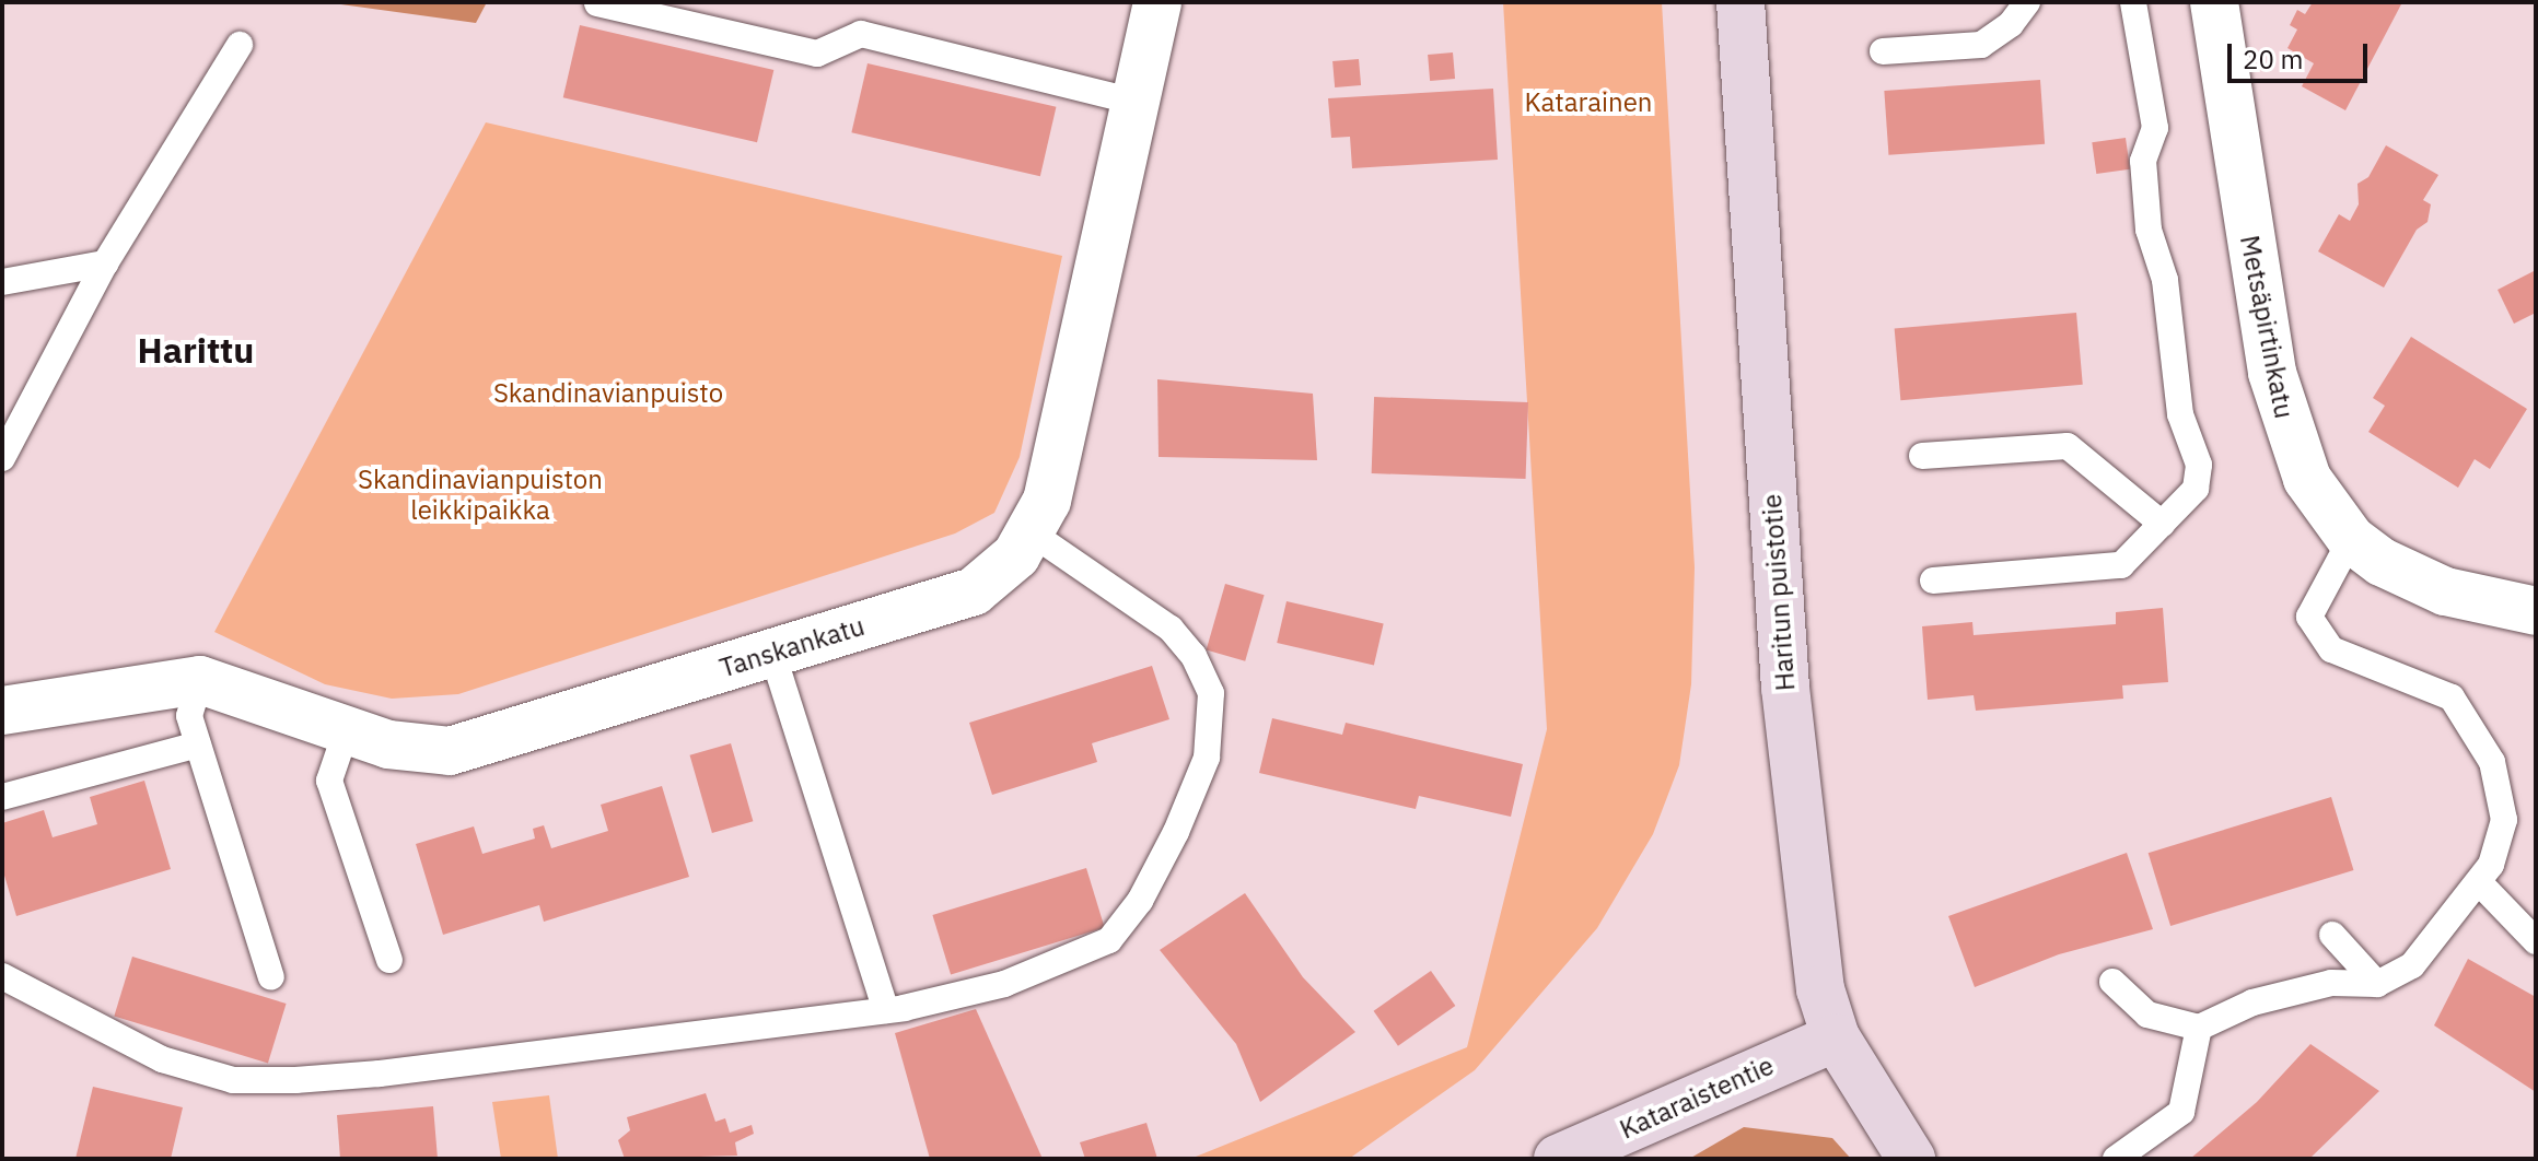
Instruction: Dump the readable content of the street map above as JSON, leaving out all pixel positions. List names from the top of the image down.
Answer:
{
  "streets": {
    "street": [
      "Metsäpirtinkatu",
      "Haritun puistotie",
      "Tanskankatu",
      "Kataraistentie"
    ]
  },
  "crossings": [
    ["Haritun puistotie", "Kataraistentie"]
  ],
  "districts": ["Harittu"],
  "parks": ["Katarainen", "Skandinavianpuisto", "Skandinavianpuiston leikkipaikka"],
  "scale_bar": "20 m"
}
